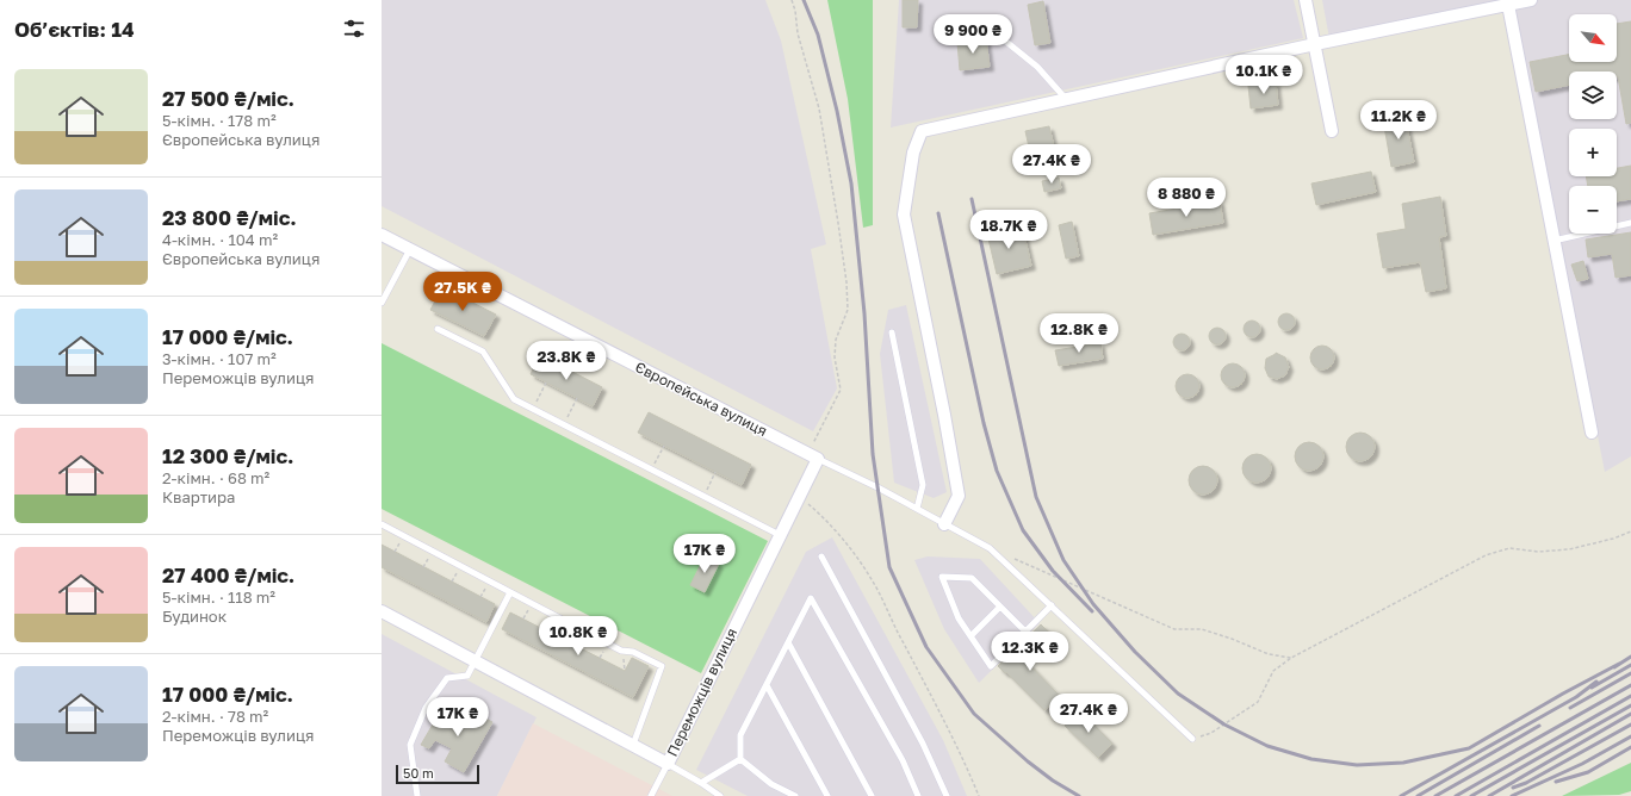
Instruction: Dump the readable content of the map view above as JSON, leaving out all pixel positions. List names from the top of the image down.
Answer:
{
  "streets": {
    "street": ["Європейська вулиця", "Переможців вулиця"]
  },
  "crossings": [
    ["Європейська вулиця", "Переможців вулиця"]
  ],
  "scale_bar": "50 m",
  "north": "bottom right",
  "page": {
    "heading": "Об’єктів: 14",
    "map_buttons": ["+", "−"],
    "price": [
      "9 900 ₴",
      "10.1K ₴",
      "11.2K ₴",
      "27.4K ₴",
      "8 880 ₴",
      "18.7K ₴",
      "27.5K ₴",
      "12.8K ₴",
      "23.8K ₴",
      "17K ₴",
      "10.8K ₴",
      "12.3K ₴",
      "27.4K ₴",
      "17K ₴"
    ],
    "list": [
      {
        "name": "27 500 ₴/міс.",
        "note": "5-кімн. · 178 m² · Європейська вулиця"
      },
      {
        "name": "23 800 ₴/міс.",
        "note": "4-кімн. · 104 m² · Європейська вулиця"
      },
      {
        "name": "17 000 ₴/міс.",
        "note": "3-кімн. · 107 m² · Переможців вулиця"
      },
      {
        "name": "12 300 ₴/міс.",
        "note": "2-кімн. · 68 m² · Квартира"
      },
      {
        "name": "27 400 ₴/міс.",
        "note": "5-кімн. · 118 m² · Будинок"
      },
      {
        "name": "17 000 ₴/міс.",
        "note": "2-кімн. · 78 m² · Переможців вулиця"
      }
    ],
    "scale": "50 m"
  }
}
